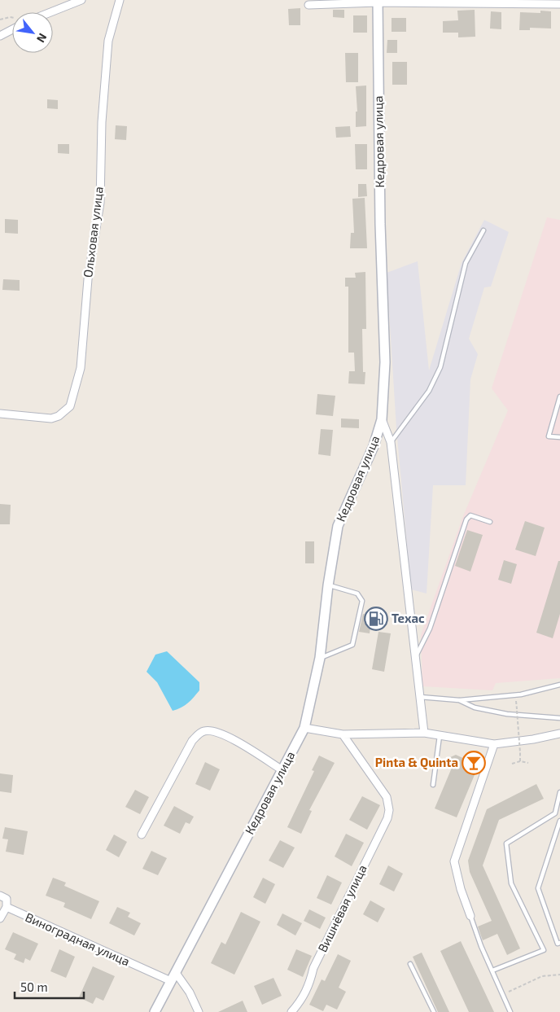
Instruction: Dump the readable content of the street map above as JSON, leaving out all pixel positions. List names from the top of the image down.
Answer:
{
  "streets": {
    "street": [
      "Кедровая улица",
      "Ольховая улица",
      "Вишнёвая улица",
      "Виноградная улица"
    ]
  },
  "crossings": [
    ["Кедровая улица", "Виноградная улица"]
  ],
  "places": {
    "fuel station": ["Техас"],
    "bar": ["Pinta & Quinta"]
  },
  "scale_bar": "50 m",
  "north": "bottom right"
}
